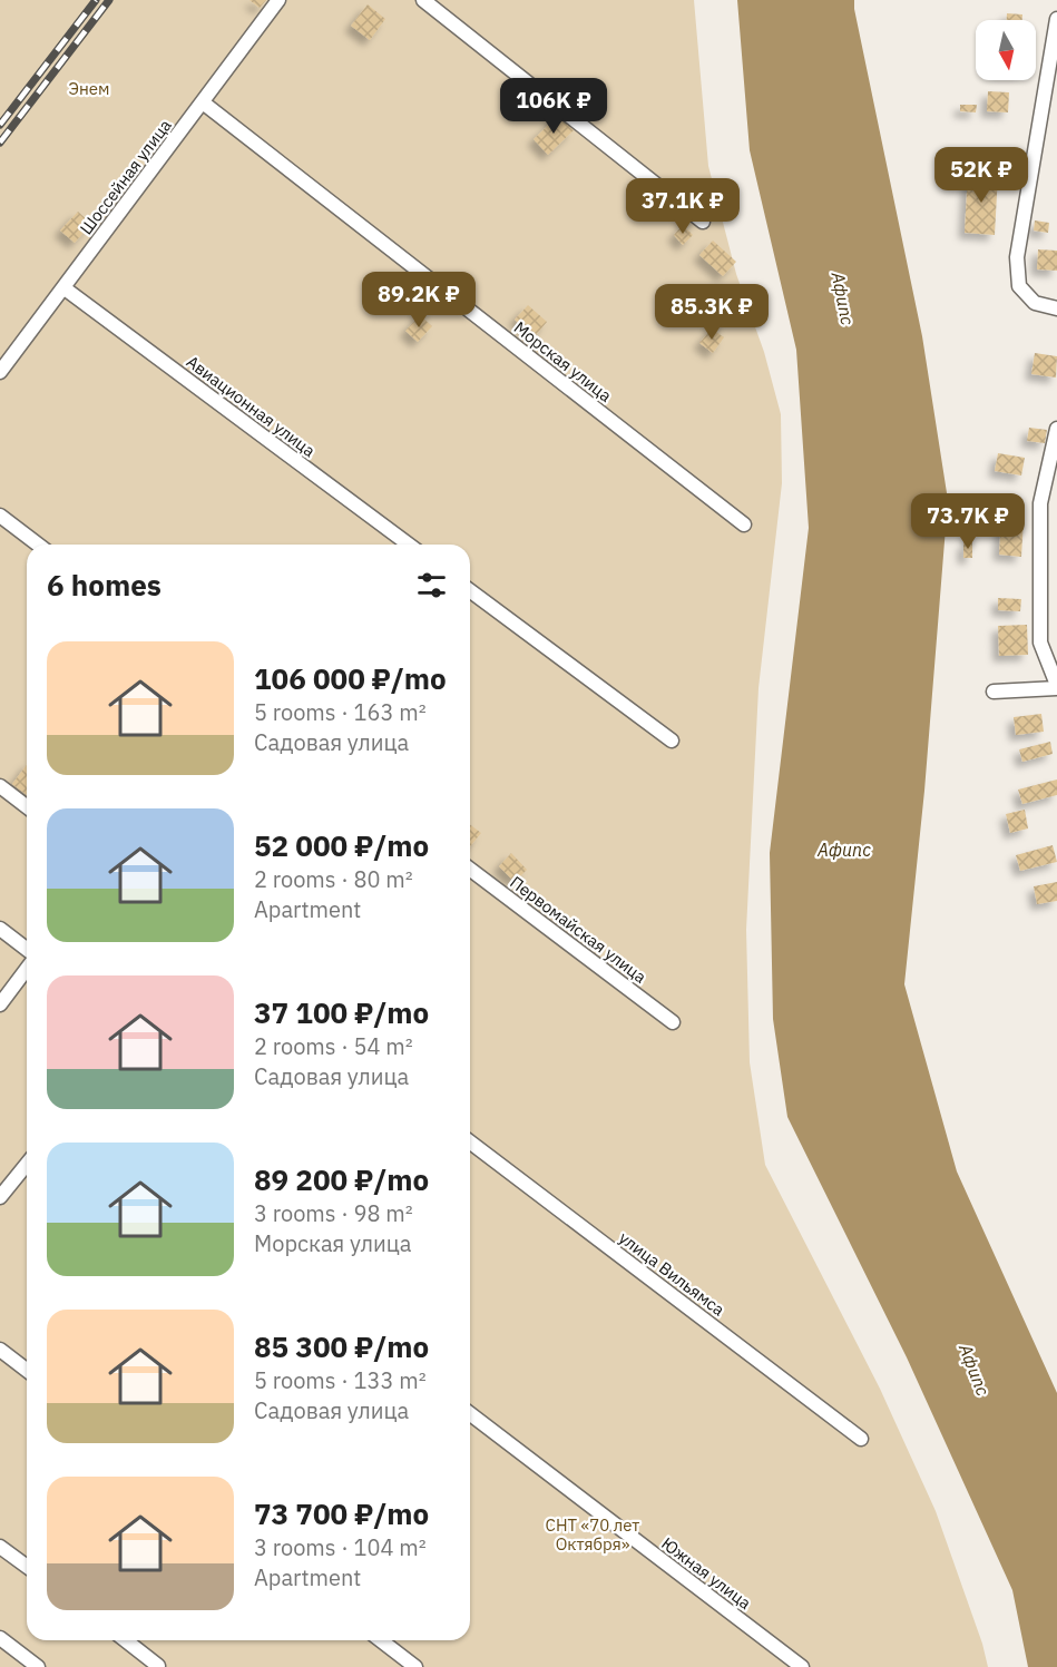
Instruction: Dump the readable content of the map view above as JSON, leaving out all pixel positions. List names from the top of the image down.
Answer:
{
  "streets": {
    "street": [
      "Шоссейная улица",
      "Морская улица",
      "Авиационная улица",
      "Первомайская улица",
      "улица Вильямса",
      "Южная улица"
    ]
  },
  "crossings": [
    ["Шоссейная улица", "Морская улица"],
    ["Шоссейная улица", "Авиационная улица"]
  ],
  "water": ["Афипс"],
  "parks": ["Энем", "СНТ «70 лет Октября»"],
  "north": "bottom",
  "page": {
    "price": [
      "106K ₽",
      "52K ₽",
      "37.1K ₽",
      "89.2K ₽",
      "85.3K ₽",
      "73.7K ₽"
    ],
    "heading": "6 homes",
    "list": [
      {
        "name": "106 000 ₽/mo",
        "note": "5 rooms · 163 m² · Садовая улица"
      },
      {
        "name": "52 000 ₽/mo",
        "note": "2 rooms · 80 m² · Apartment"
      },
      {
        "name": "37 100 ₽/mo",
        "note": "2 rooms · 54 m² · Садовая улица"
      },
      {
        "name": "89 200 ₽/mo",
        "note": "3 rooms · 98 m² · Морская улица"
      },
      {
        "name": "85 300 ₽/mo",
        "note": "5 rooms · 133 m² · Садовая улица"
      },
      {
        "name": "73 700 ₽/mo",
        "note": "3 rooms · 104 m² · Apartment"
      }
    ]
  }
}
